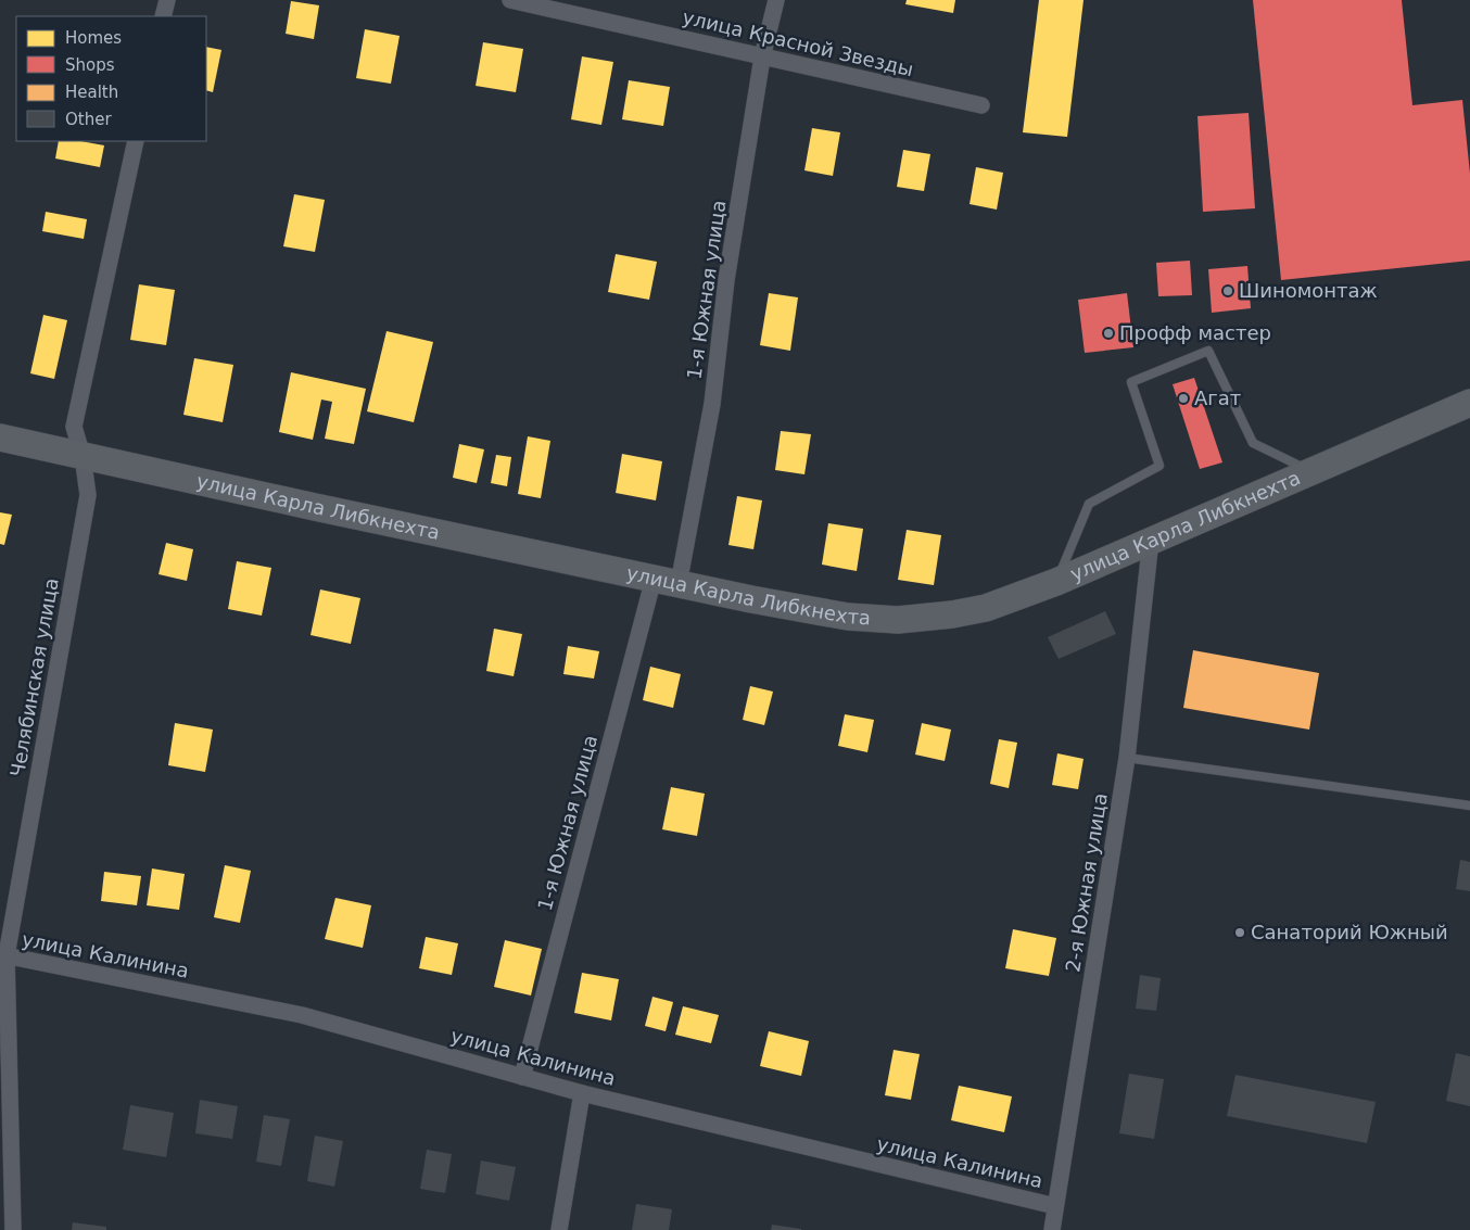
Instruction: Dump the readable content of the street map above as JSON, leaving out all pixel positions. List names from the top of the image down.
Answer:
{
  "streets": {
    "main road": ["улица Карла Либкнехта"],
    "street": [
      "улица Красной Звезды",
      "1-я Южная улица",
      "Челябинская улица",
      "2-я Южная улица",
      "улица Калинина"
    ]
  },
  "crossings": [
    ["улица Красной Звезды", "1-я Южная улица"],
    ["1-я Южная улица", "улица Карла Либкнехта"],
    ["1-я Южная улица", "улица Калинина"],
    ["улица Карла Либкнехта", "Челябинская улица"],
    ["улица Карла Либкнехта", "2-я Южная улица"],
    ["Челябинская улица", "улица Калинина"],
    ["2-я Южная улица", "улица Калинина"]
  ],
  "places": [
    "Шиномонтаж",
    "Профф мастер",
    "Агат",
    "Санаторий Южный"
  ],
  "legend": [
    "Homes",
    "Shops",
    "Health",
    "Other"
  ]
}
